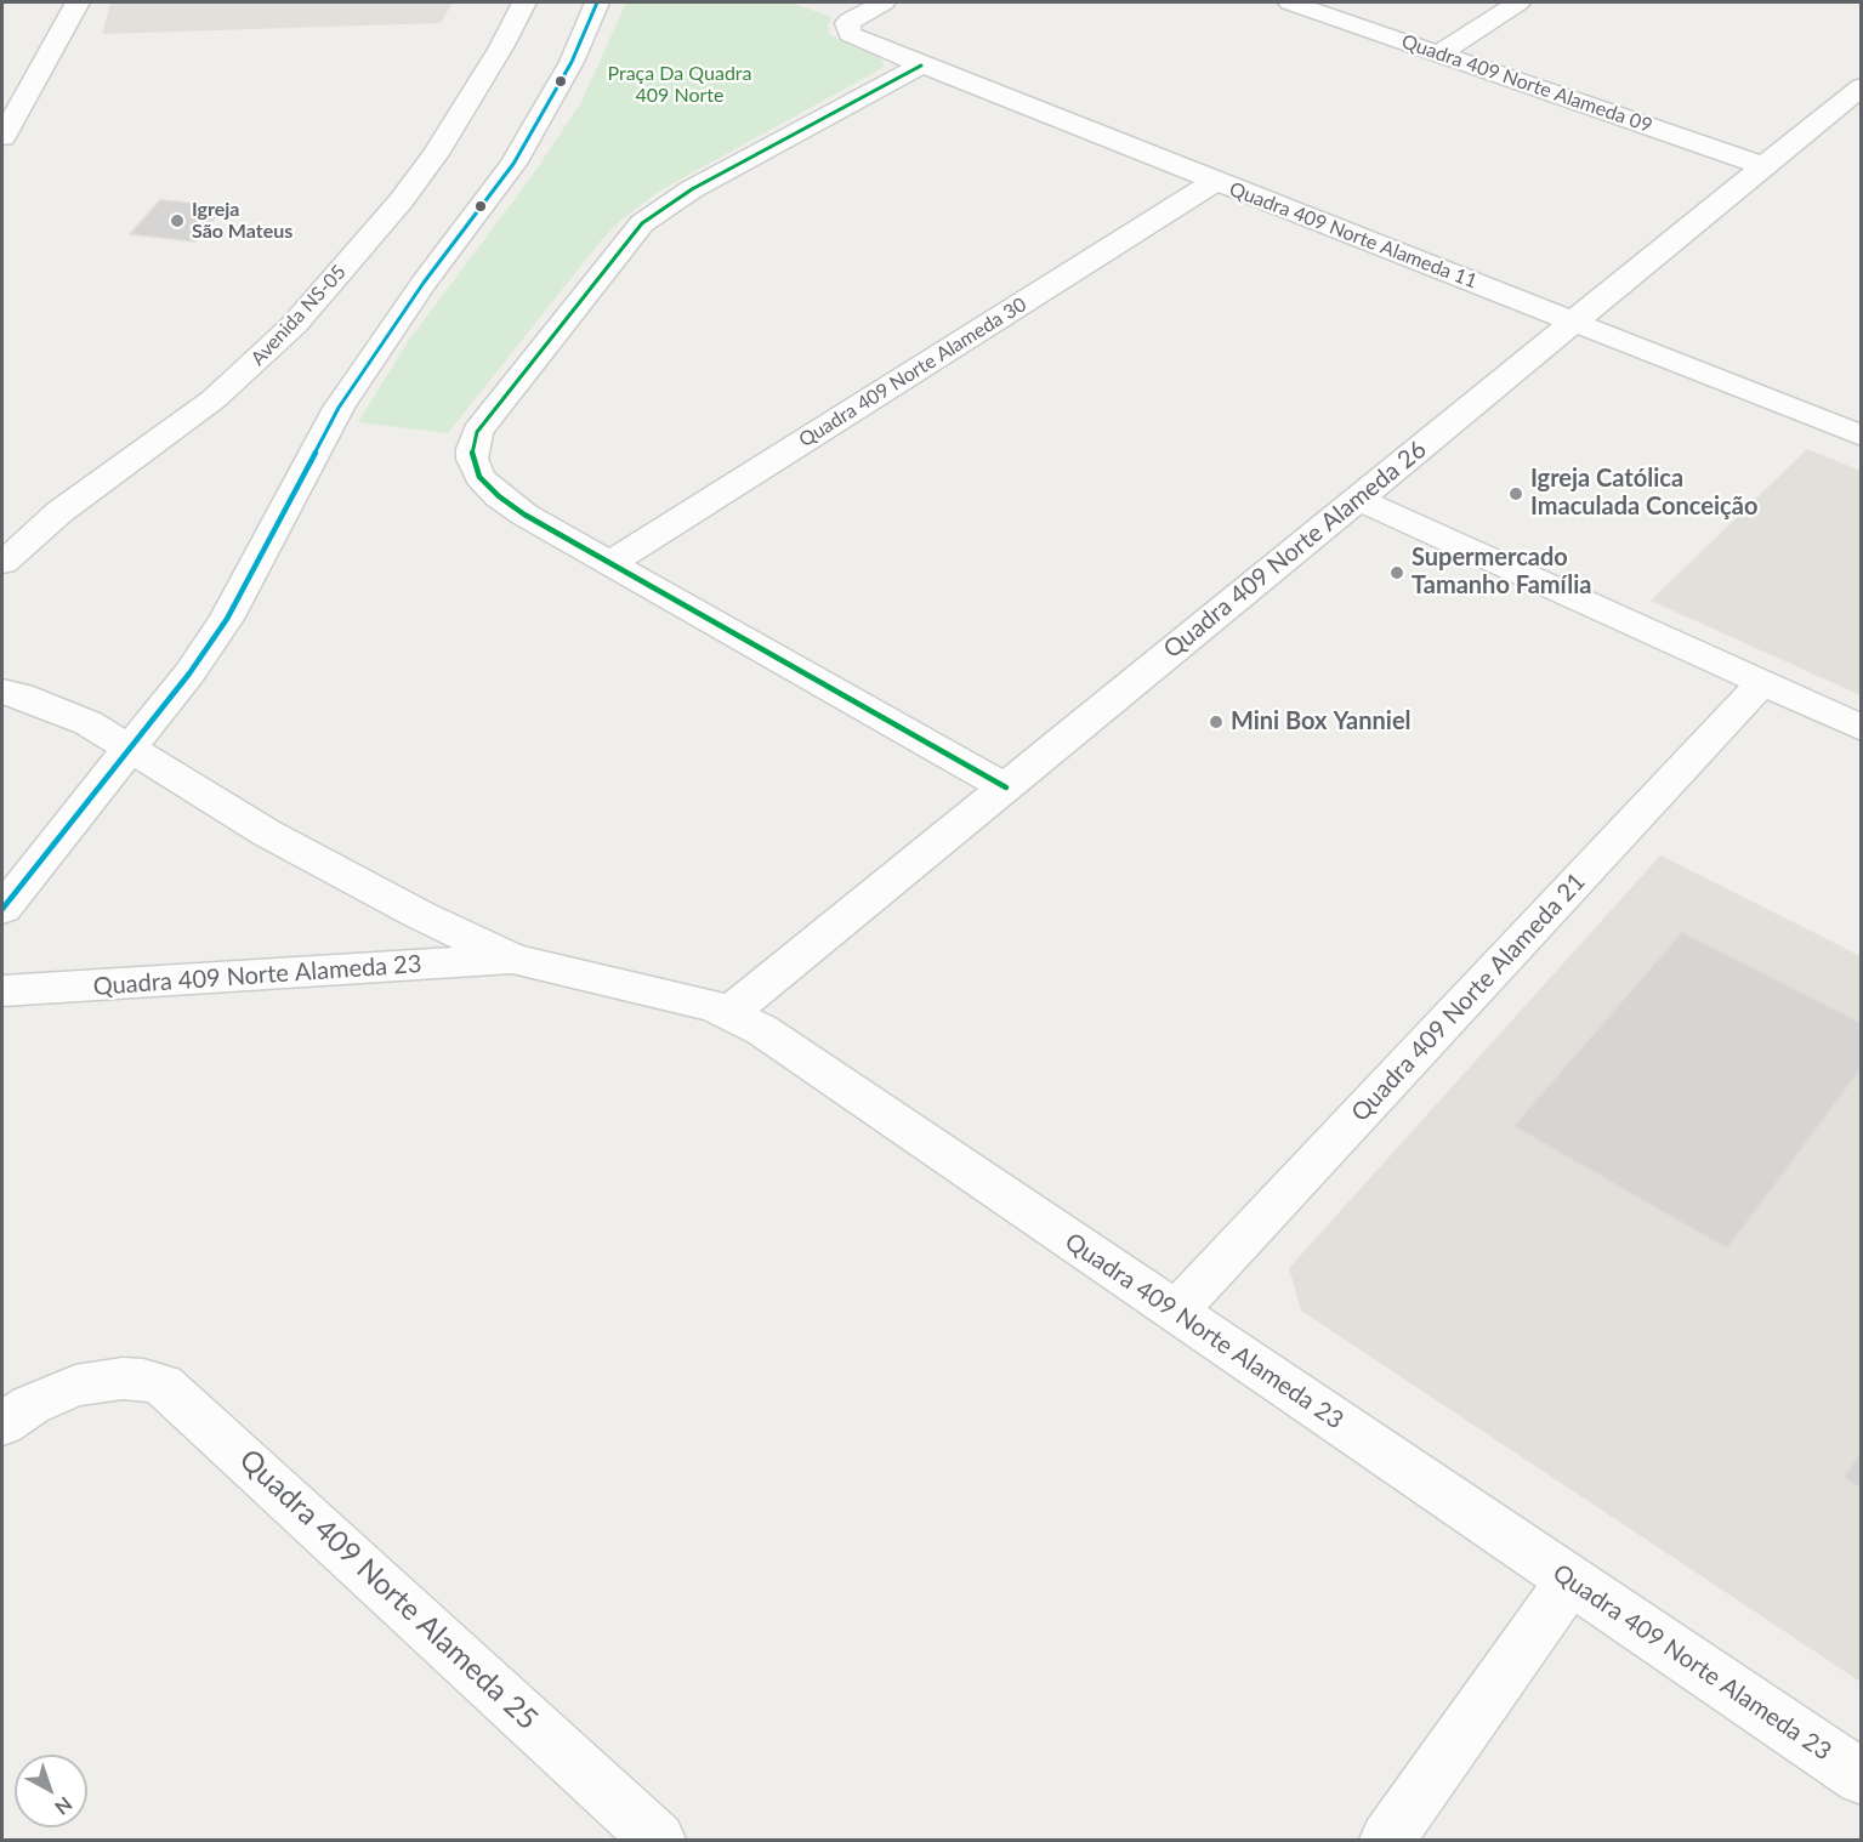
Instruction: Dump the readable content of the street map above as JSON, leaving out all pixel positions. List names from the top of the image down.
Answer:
{
  "streets": {
    "street": [
      "Quadra 409 Norte Alameda 09",
      "Quadra 409 Norte Alameda 11",
      "Avenida NS-05",
      "Quadra 409 Norte Alameda 30",
      "Quadra 409 Norte Alameda 26",
      "Quadra 409 Norte Alameda 23",
      "Quadra 409 Norte Alameda 21",
      "Quadra 409 Norte Alameda 25"
    ]
  },
  "crossings": [
    ["Quadra 409 Norte Alameda 09", "Quadra 409 Norte Alameda 26"],
    ["Quadra 409 Norte Alameda 11", "Quadra 409 Norte Alameda 30"],
    ["Quadra 409 Norte Alameda 11", "Quadra 409 Norte Alameda 26"],
    ["Quadra 409 Norte Alameda 26", "Quadra 409 Norte Alameda 23"],
    ["Quadra 409 Norte Alameda 23", "Quadra 409 Norte Alameda 21"]
  ],
  "parks": ["Praça Da Quadra 409 Norte"],
  "places": [
    "Igreja São Mateus",
    "Igreja Católica Imaculada Conceição",
    "Supermercado Tamanho Família",
    "Mini Box Yanniel"
  ],
  "north": "bottom right"
}
